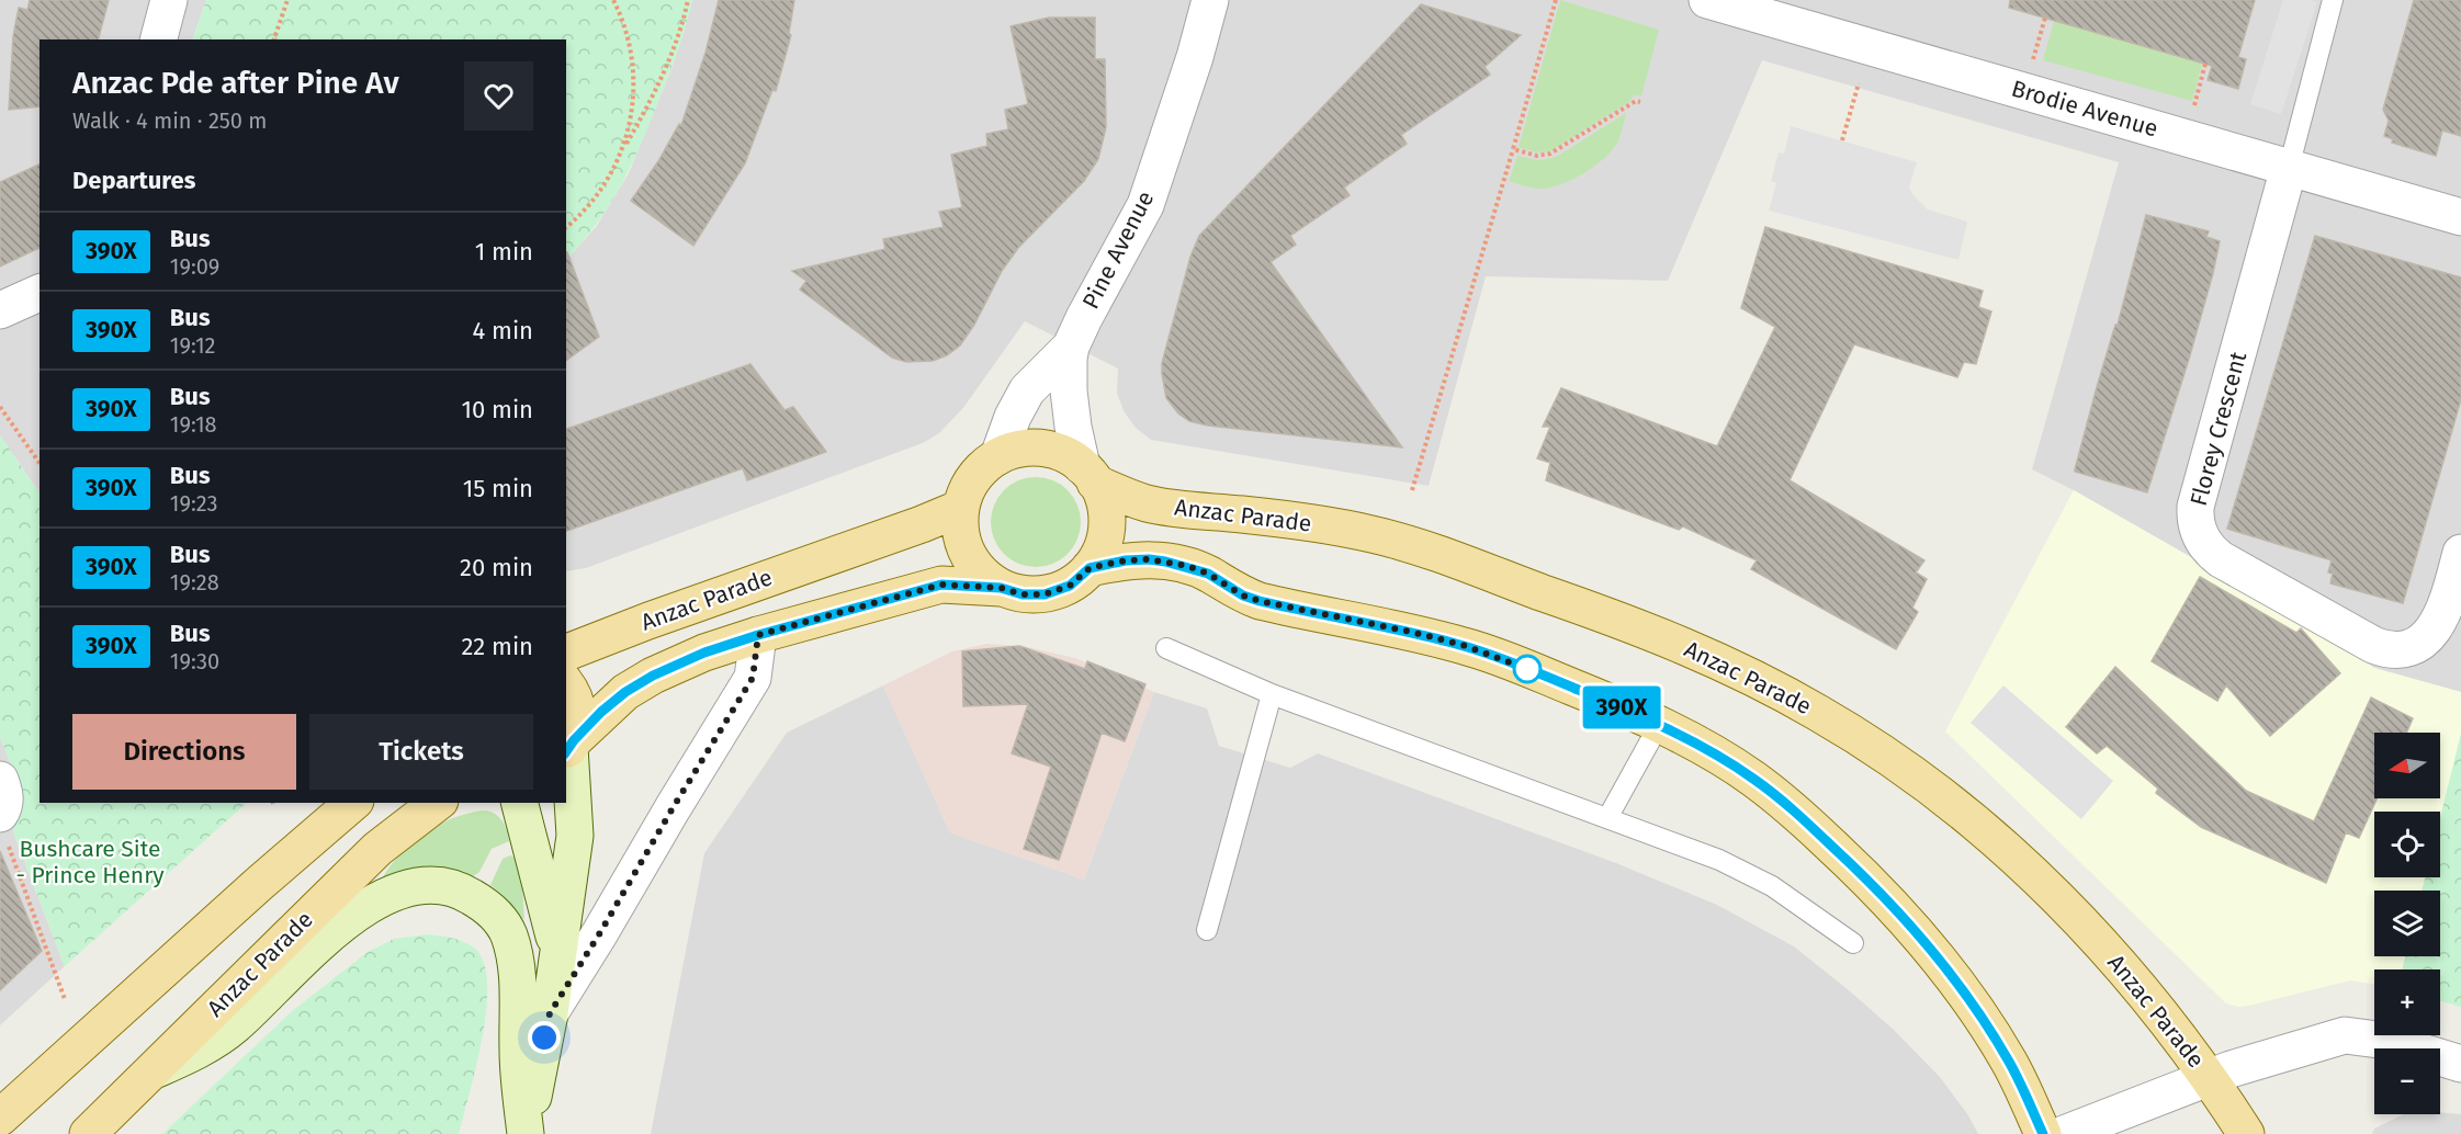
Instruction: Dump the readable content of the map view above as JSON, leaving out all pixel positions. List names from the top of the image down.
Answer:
{
  "streets": {
    "main road": ["Anzac Parade"],
    "street": ["Brodie Avenue", "Pine Avenue", "Florey Crescent"]
  },
  "crossings": [
    ["Brodie Avenue", "Florey Crescent"],
    ["Pine Avenue", "Anzac Parade"]
  ],
  "parks": ["Bushcare Site - Prince Henry"],
  "lines": ["bus line 390X"],
  "north": "left",
  "page": {
    "on_map": "390X",
    "heading": [
      ["Anzac Pde after Pine Av", "Walk · 4 min · 250 m"],
      "Departures"
    ],
    "list": [
      {
        "mark": "390X",
        "name": "Bus",
        "note": "19:09",
        "value": "1 min"
      },
      {
        "mark": "390X",
        "name": "Bus",
        "note": "19:12",
        "value": "4 min"
      },
      {
        "mark": "390X",
        "name": "Bus",
        "note": "19:18",
        "value": "10 min"
      },
      {
        "mark": "390X",
        "name": "Bus",
        "note": "19:23",
        "value": "15 min"
      },
      {
        "mark": "390X",
        "name": "Bus",
        "note": "19:28",
        "value": "20 min"
      },
      {
        "mark": "390X",
        "name": "Bus",
        "note": "19:30",
        "value": "22 min"
      }
    ],
    "buttons": ["Directions", "Tickets"],
    "map_buttons": ["+", "−"]
  }
}
